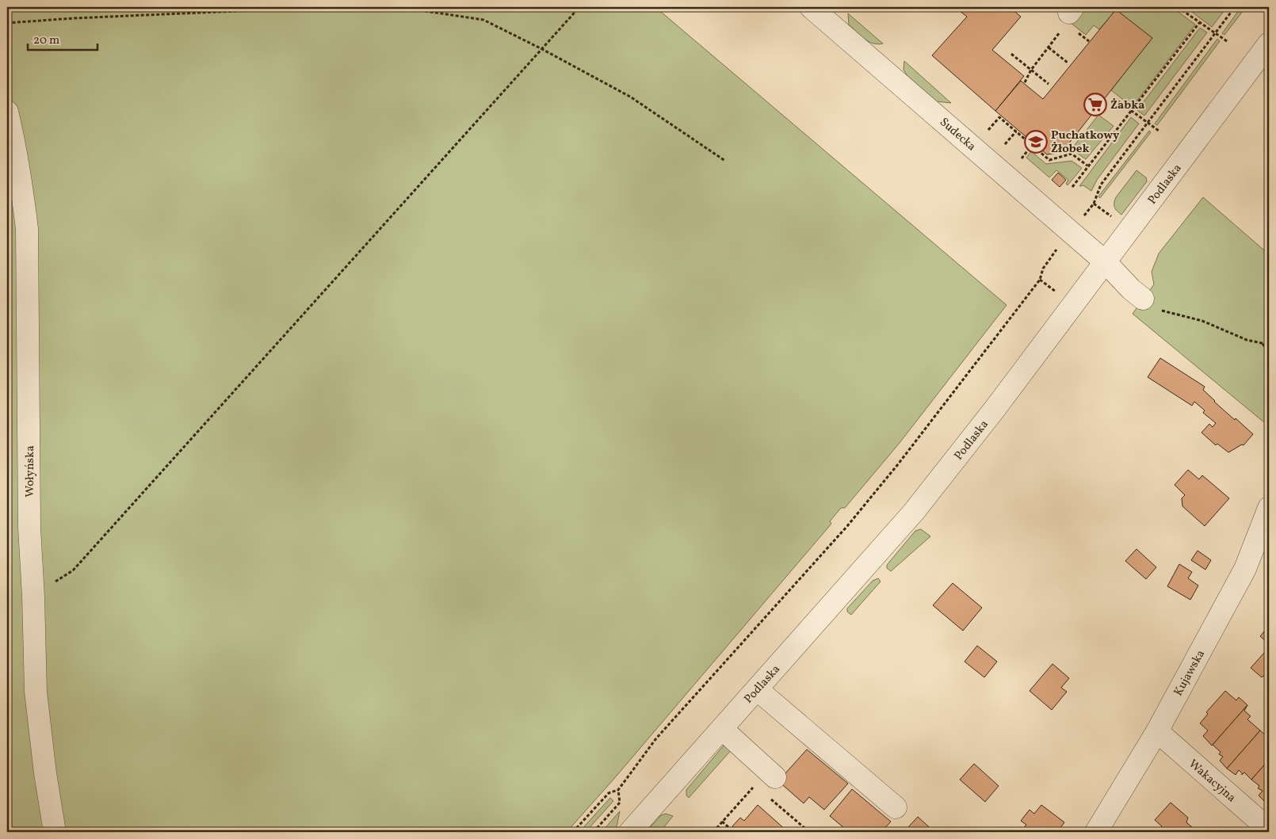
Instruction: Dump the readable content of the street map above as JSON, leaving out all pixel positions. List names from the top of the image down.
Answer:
{
  "streets": {
    "street": [
      "Sudecka",
      "Podlaska",
      "Wołyńska",
      "Kujawska",
      "Wakacyjna"
    ]
  },
  "crossings": [
    ["Sudecka", "Podlaska"],
    ["Kujawska", "Wakacyjna"]
  ],
  "places": {
    "supermarket": ["Żabka"],
    "school or university": ["Puchatkowy Żłobek"]
  },
  "scale_bar": "20 m"
}
